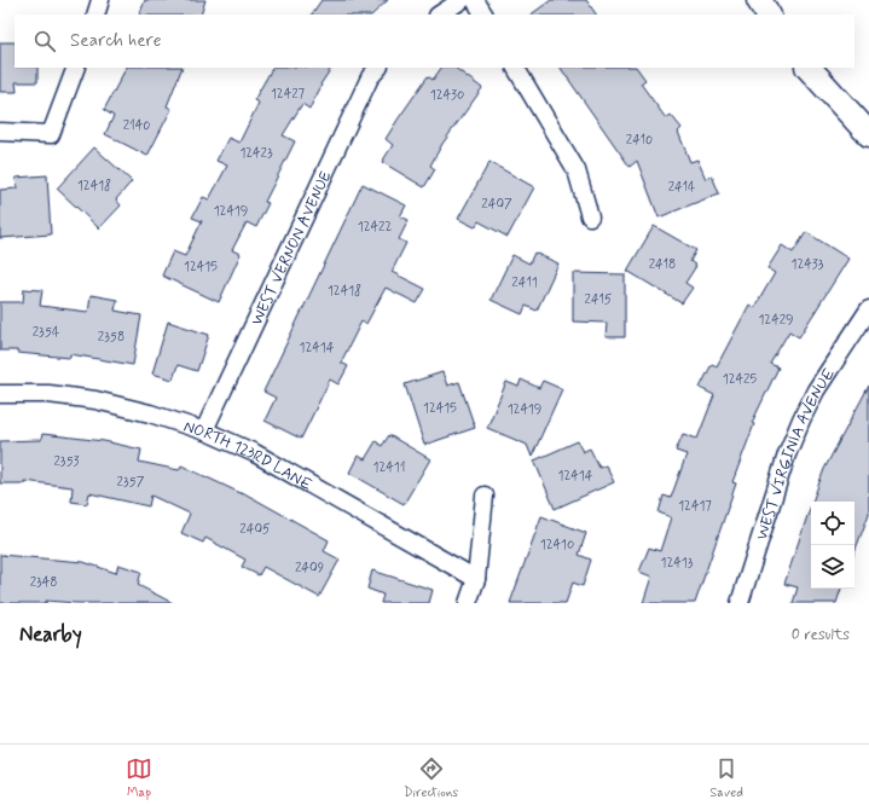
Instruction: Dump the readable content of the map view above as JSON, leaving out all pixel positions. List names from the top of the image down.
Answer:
{
  "streets": {
    "street": ["WEST VERNON AVENUE", "WEST VIRGINIA AVENUE", "NORTH 123RD LANE"]
  },
  "crossings": [
    ["WEST VERNON AVENUE", "NORTH 123RD LANE"]
  ],
  "house_numbers": [
    "12427",
    "12430",
    "2140",
    "2410",
    "12423",
    "12418",
    "2414",
    "2407",
    "12419",
    "12422",
    "2418",
    "12433",
    "12415",
    "2411",
    "12418",
    "2415",
    "12429",
    "2354",
    "2358",
    "12414",
    "12425",
    "12415",
    "12419",
    "2353",
    "12411",
    "12414",
    "2357",
    "12417",
    "2405",
    "12410",
    "12413",
    "2409",
    "2348"
  ],
  "page": {
    "search": "Search here",
    "heading": ["Nearby", "0 results"],
    "nav": ["Map", "Directions", "Saved"]
  }
}
